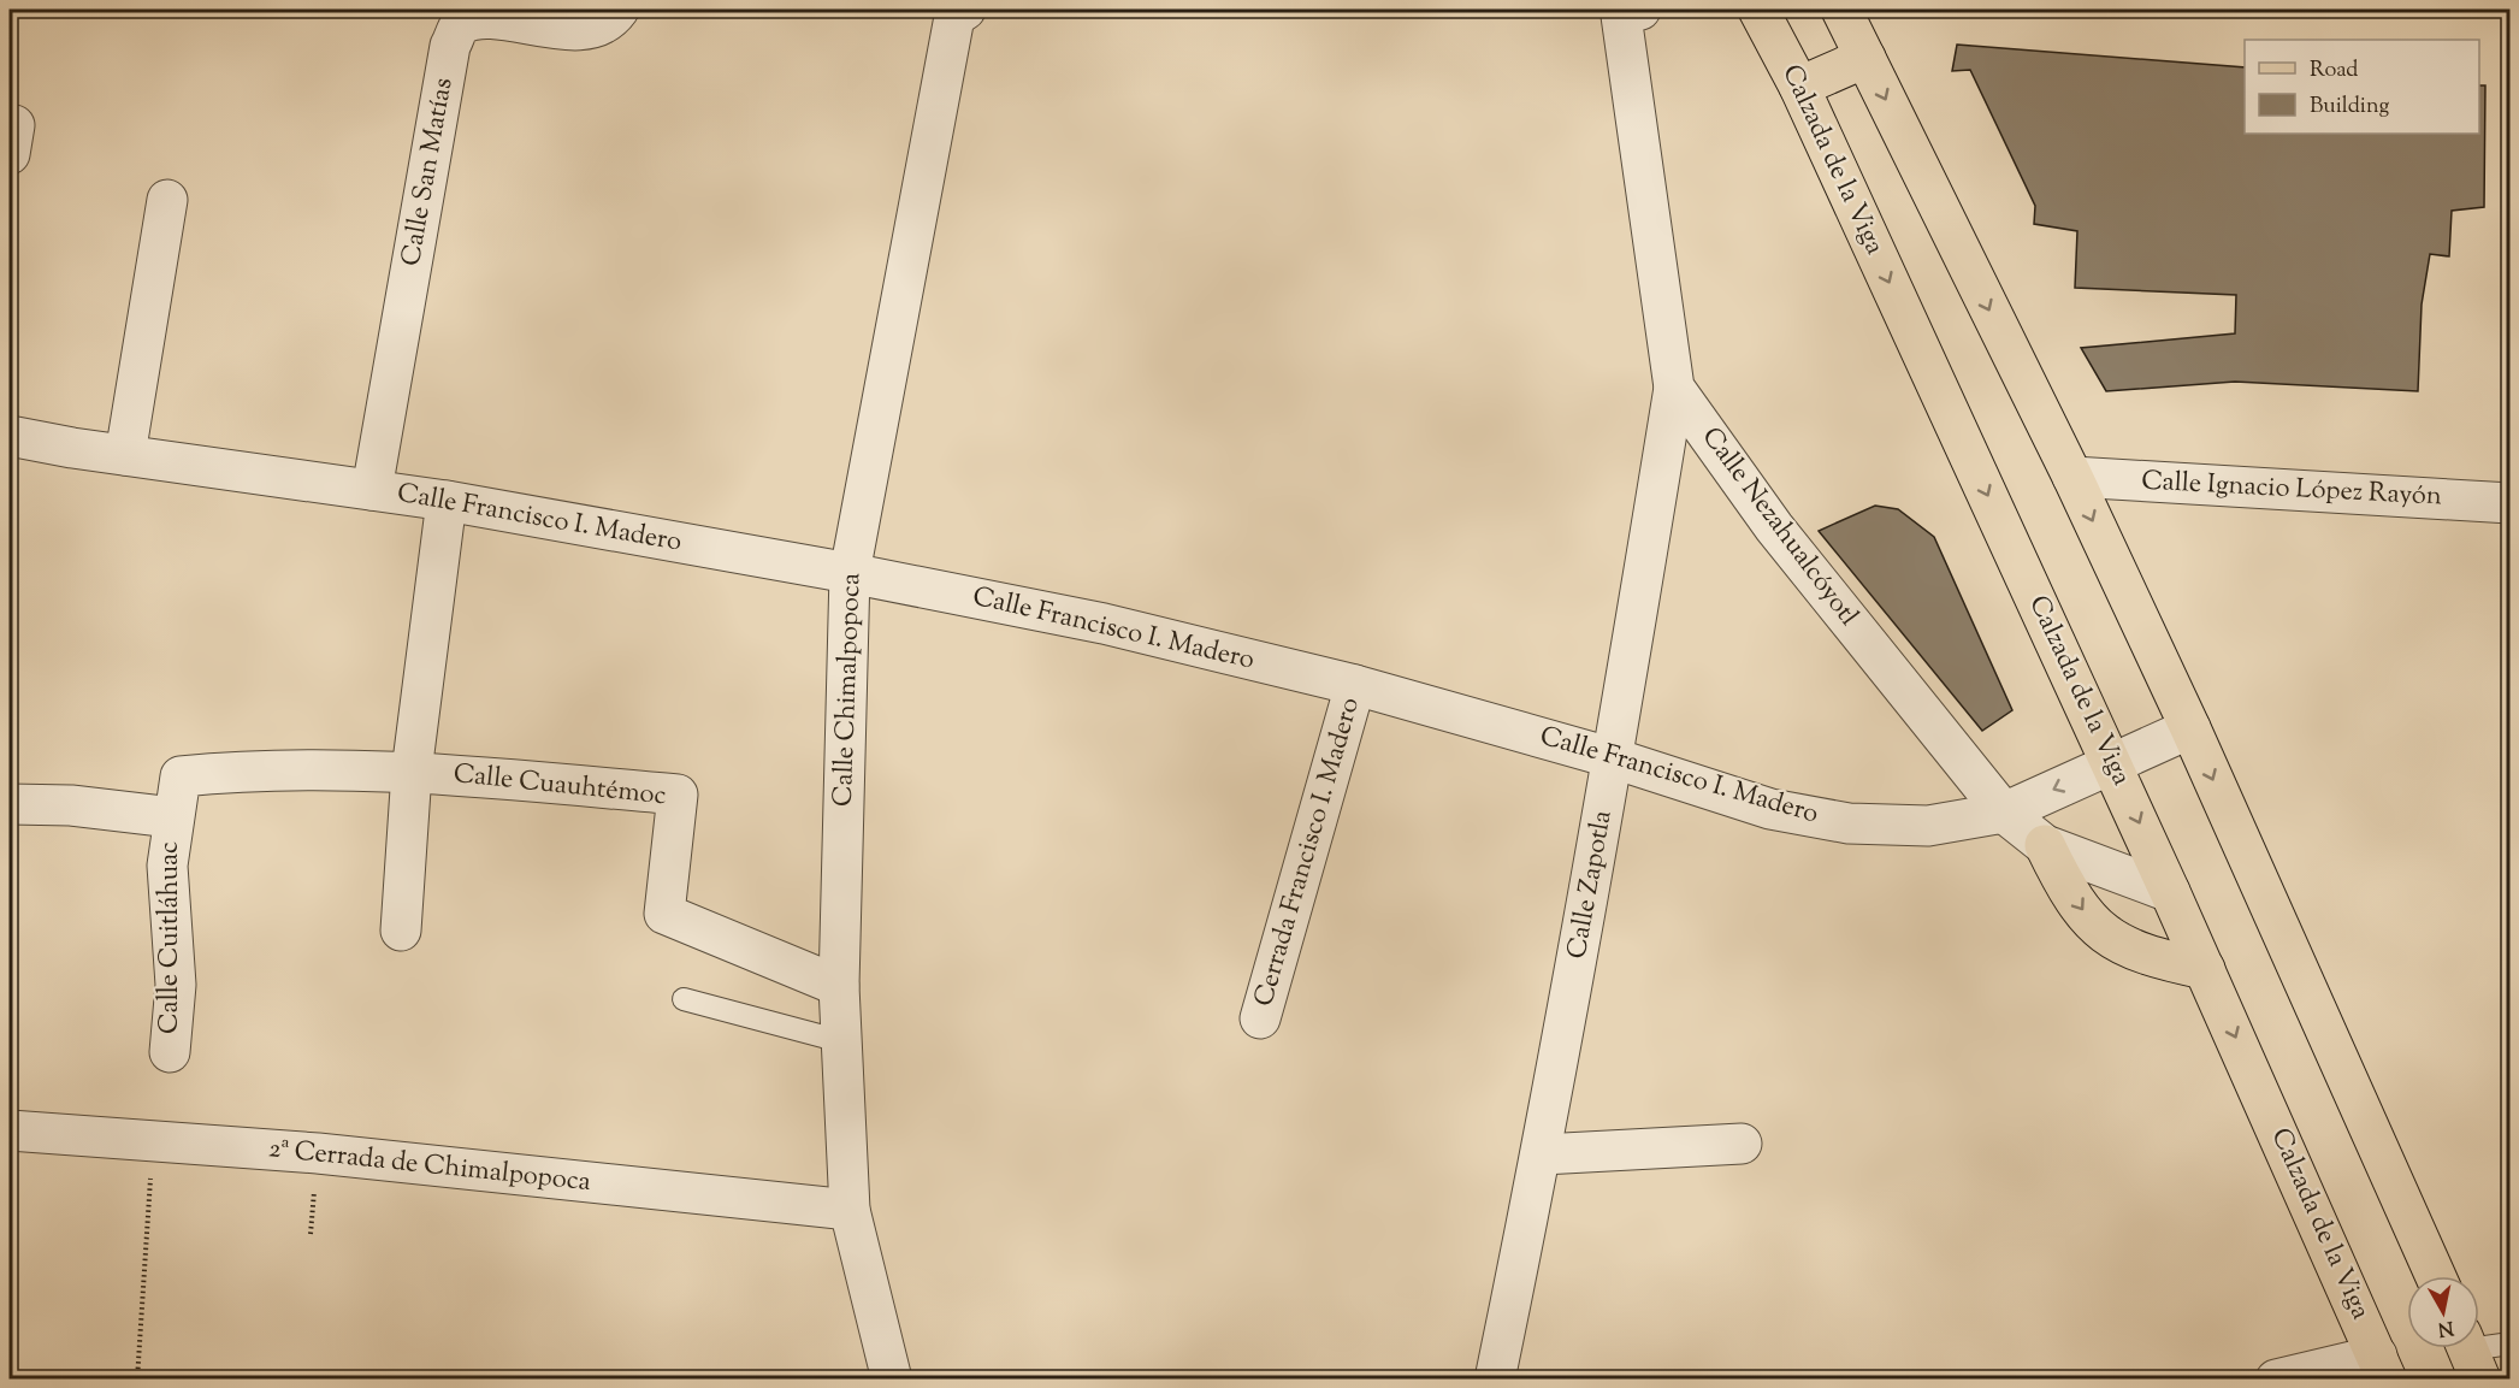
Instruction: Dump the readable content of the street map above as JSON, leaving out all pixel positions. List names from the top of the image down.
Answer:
{
  "streets": {
    "main road": ["Calzada de la Viga"],
    "street": [
      "Calle San Matías",
      "Calle Ignacio López Rayón",
      "Calle Francisco I. Madero",
      "Calle Nezahualcóyotl",
      "Calle Chimalpopoca",
      "Calle Cuauhtémoc",
      "Cerrada Francisco I. Madero",
      "Calle Zapotla",
      "Calle Cuitláhuac",
      "2ª Cerrada de Chimalpopoca"
    ]
  },
  "crossings": [
    ["Calzada de la Viga", "Calle Francisco I. Madero"],
    ["Calzada de la Viga", "Calle Nezahualcóyotl"],
    ["Calle San Matías", "Calle Francisco I. Madero"],
    ["Calle Francisco I. Madero", "Calle Nezahualcóyotl"],
    ["Calle Francisco I. Madero", "Calle Chimalpopoca"],
    ["Calle Francisco I. Madero", "Cerrada Francisco I. Madero"],
    ["Calle Francisco I. Madero", "Calle Zapotla"],
    ["Calle Nezahualcóyotl", "Calle Zapotla"],
    ["Calle Chimalpopoca", "Calle Cuauhtémoc"],
    ["Calle Chimalpopoca", "2ª Cerrada de Chimalpopoca"],
    ["Calle Cuauhtémoc", "Calle Cuitláhuac"]
  ],
  "legend": ["Road", "Building"],
  "north": "bottom"
}
